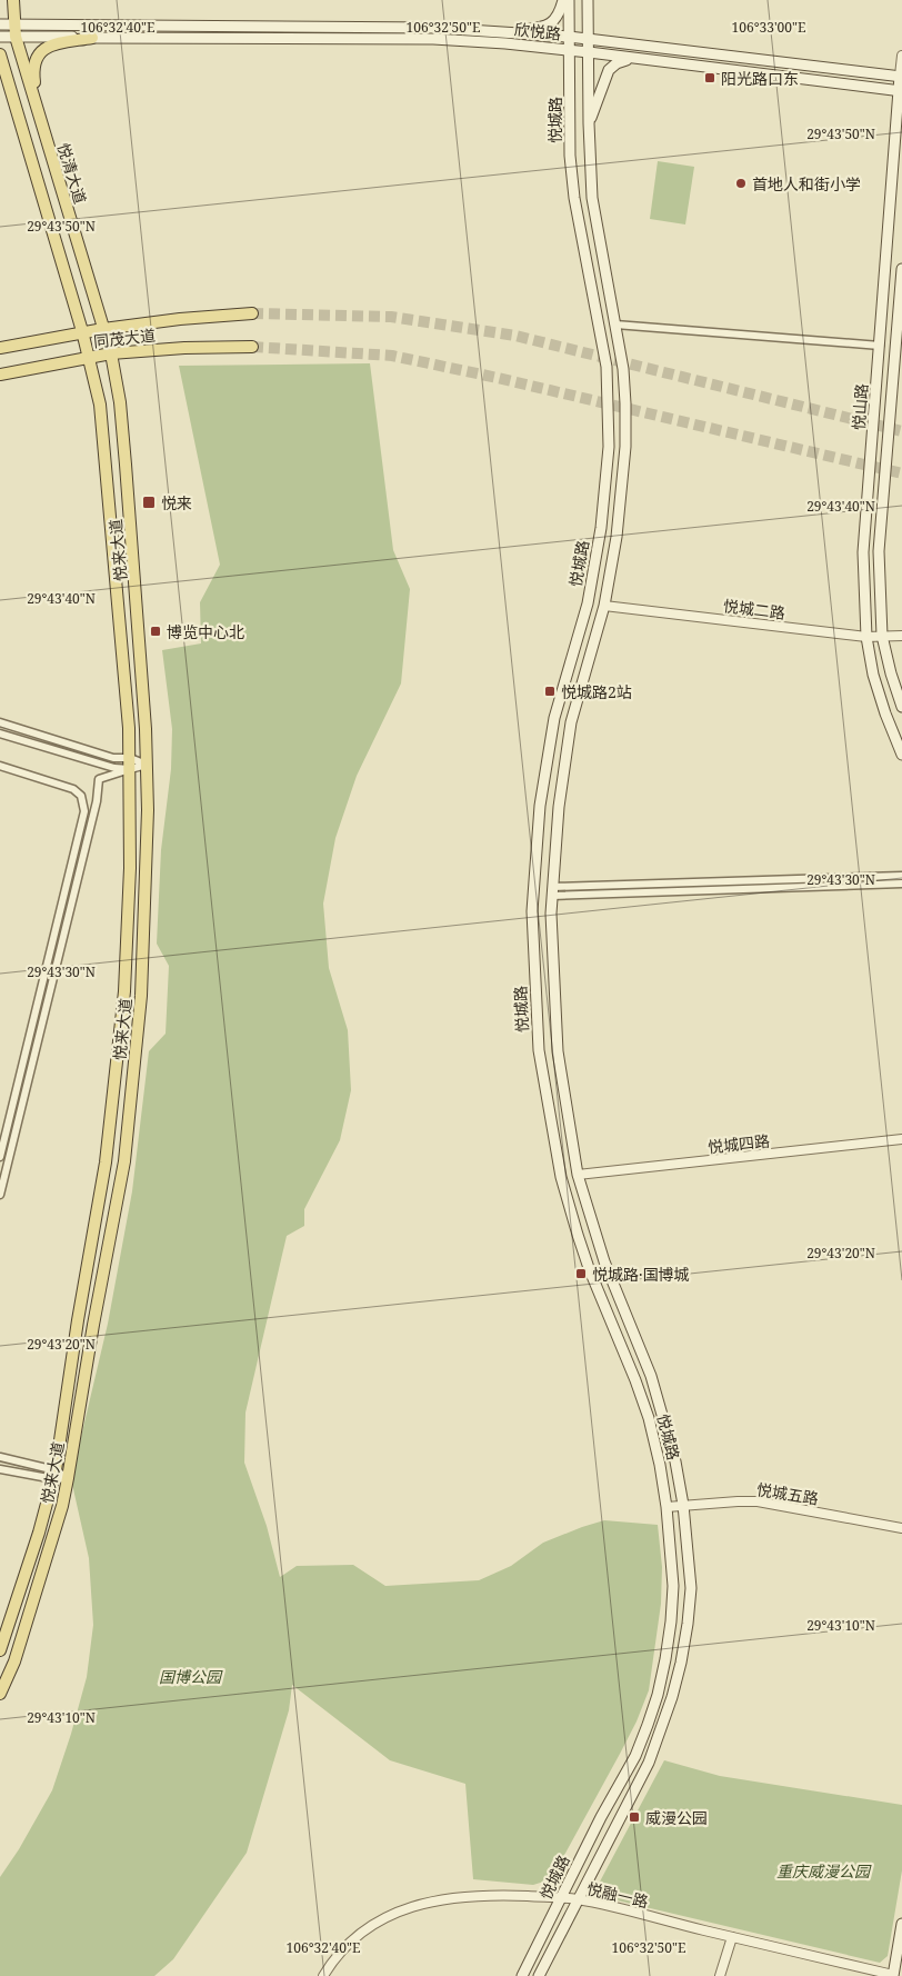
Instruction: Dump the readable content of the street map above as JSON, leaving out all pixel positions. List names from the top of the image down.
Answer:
{
  "streets": {
    "main road": [
      "欣悦路",
      "悦城路",
      "悦清大道",
      "同茂大道",
      "悦山路",
      "悦来大道"
    ],
    "street": [
      "悦城二路",
      "悦城四路",
      "悦城五路",
      "悦融一路"
    ]
  },
  "crossings": [
    ["欣悦路", "悦城路"],
    ["欣悦路", "悦清大道"],
    ["欣悦路", "悦山路"],
    ["悦城路", "悦城二路"],
    ["悦城路", "悦城四路"],
    ["悦城路", "悦城五路"],
    ["悦城路", "悦融一路"],
    ["悦清大道", "同茂大道"],
    ["悦清大道", "悦来大道"],
    ["同茂大道", "悦来大道"],
    ["悦山路", "悦城二路"]
  ],
  "parks": ["国博公园", "重庆威漫公园"],
  "places": {
    "transit": [
      "阳光路口东",
      "悦来",
      "博览中心北",
      "悦城路2站",
      "悦城路·国博城",
      "威漫公园"
    ],
    "other": ["首地人和街小学"]
  },
  "coordinates": [
    "106°32'40\"E",
    "106°32'50\"E",
    "106°33'00\"E",
    "29°43'50\"N",
    "29°43'40\"N",
    "29°43'30\"N",
    "29°43'20\"N",
    "29°43'10\"N"
  ]
}
